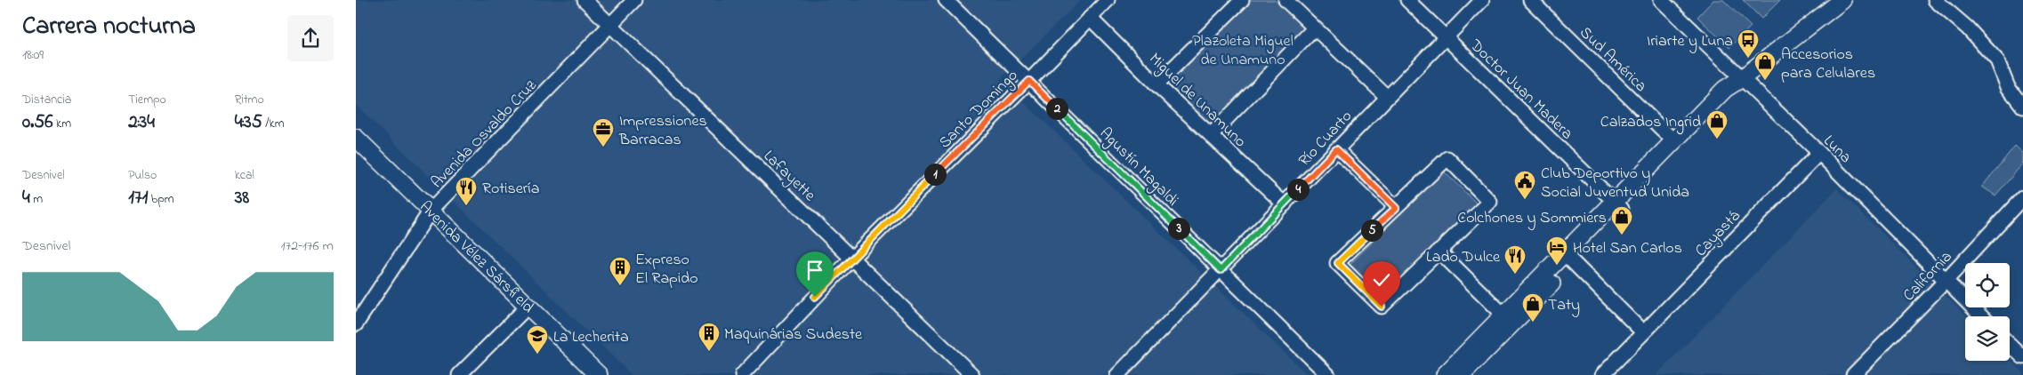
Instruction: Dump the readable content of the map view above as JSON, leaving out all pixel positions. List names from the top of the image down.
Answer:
{
  "streets": {
    "main road": ["Avenida Vélez Sársfield"],
    "street": [
      "Sud América",
      "Doctor Juan Madera",
      "Miguel de Unamuno",
      "Santo Domingo",
      "Avenida Osvaldo Cruz",
      "Río Cuarto",
      "Luna",
      "Agustín Magaldi",
      "Lafayette",
      "Cayastá",
      "California"
    ]
  },
  "crossings": [
    ["Doctor Juan Madera", "Río Cuarto"],
    ["Miguel de Unamuno", "Santo Domingo"],
    ["Miguel de Unamuno", "Río Cuarto"],
    ["Santo Domingo", "Agustín Magaldi"],
    ["Santo Domingo", "Lafayette"],
    ["Avenida Osvaldo Cruz", "Lafayette"],
    ["Avenida Osvaldo Cruz", "Avenida Vélez Sársfield"],
    ["Río Cuarto", "Agustín Magaldi"],
    ["Luna", "Cayastá"],
    ["Luna", "California"]
  ],
  "parks": ["Plazoleta Miguel de Unamuno"],
  "places": {
    "bus stop": ["Iriarte y Luna"],
    "shop": [
      "Accesorios para Celulares",
      "Calzados Ingrid",
      "Colchones y Sommiers",
      "Taty"
    ],
    "office": ["Impressiones Barracas"],
    "public building": ["Club Deportivo y Social Juventud Unida"],
    "restaurant": ["Rotisería", "Lado Dulce"],
    "hotel": ["Hotel San Carlos"],
    "building": ["Expreso El Rapido", "Maquinárias Sudeste"],
    "school or university": ["La Lecherita"]
  },
  "page": {
    "heading": ["Carrera nocturna", "18:09"],
    "stats": [
      ["Distancia", "0.56 km"],
      ["Tiempo", "2:34"],
      ["Ritmo", "4:35 /km"],
      ["Desnivel", "4 m"],
      ["Pulso", "171 bpm"],
      ["kcal", "38"]
    ],
    "pins": [
      "2",
      "1",
      "4",
      "3",
      "5"
    ],
    "chart": ["Desnivel", "172–176 m"]
  }
}
